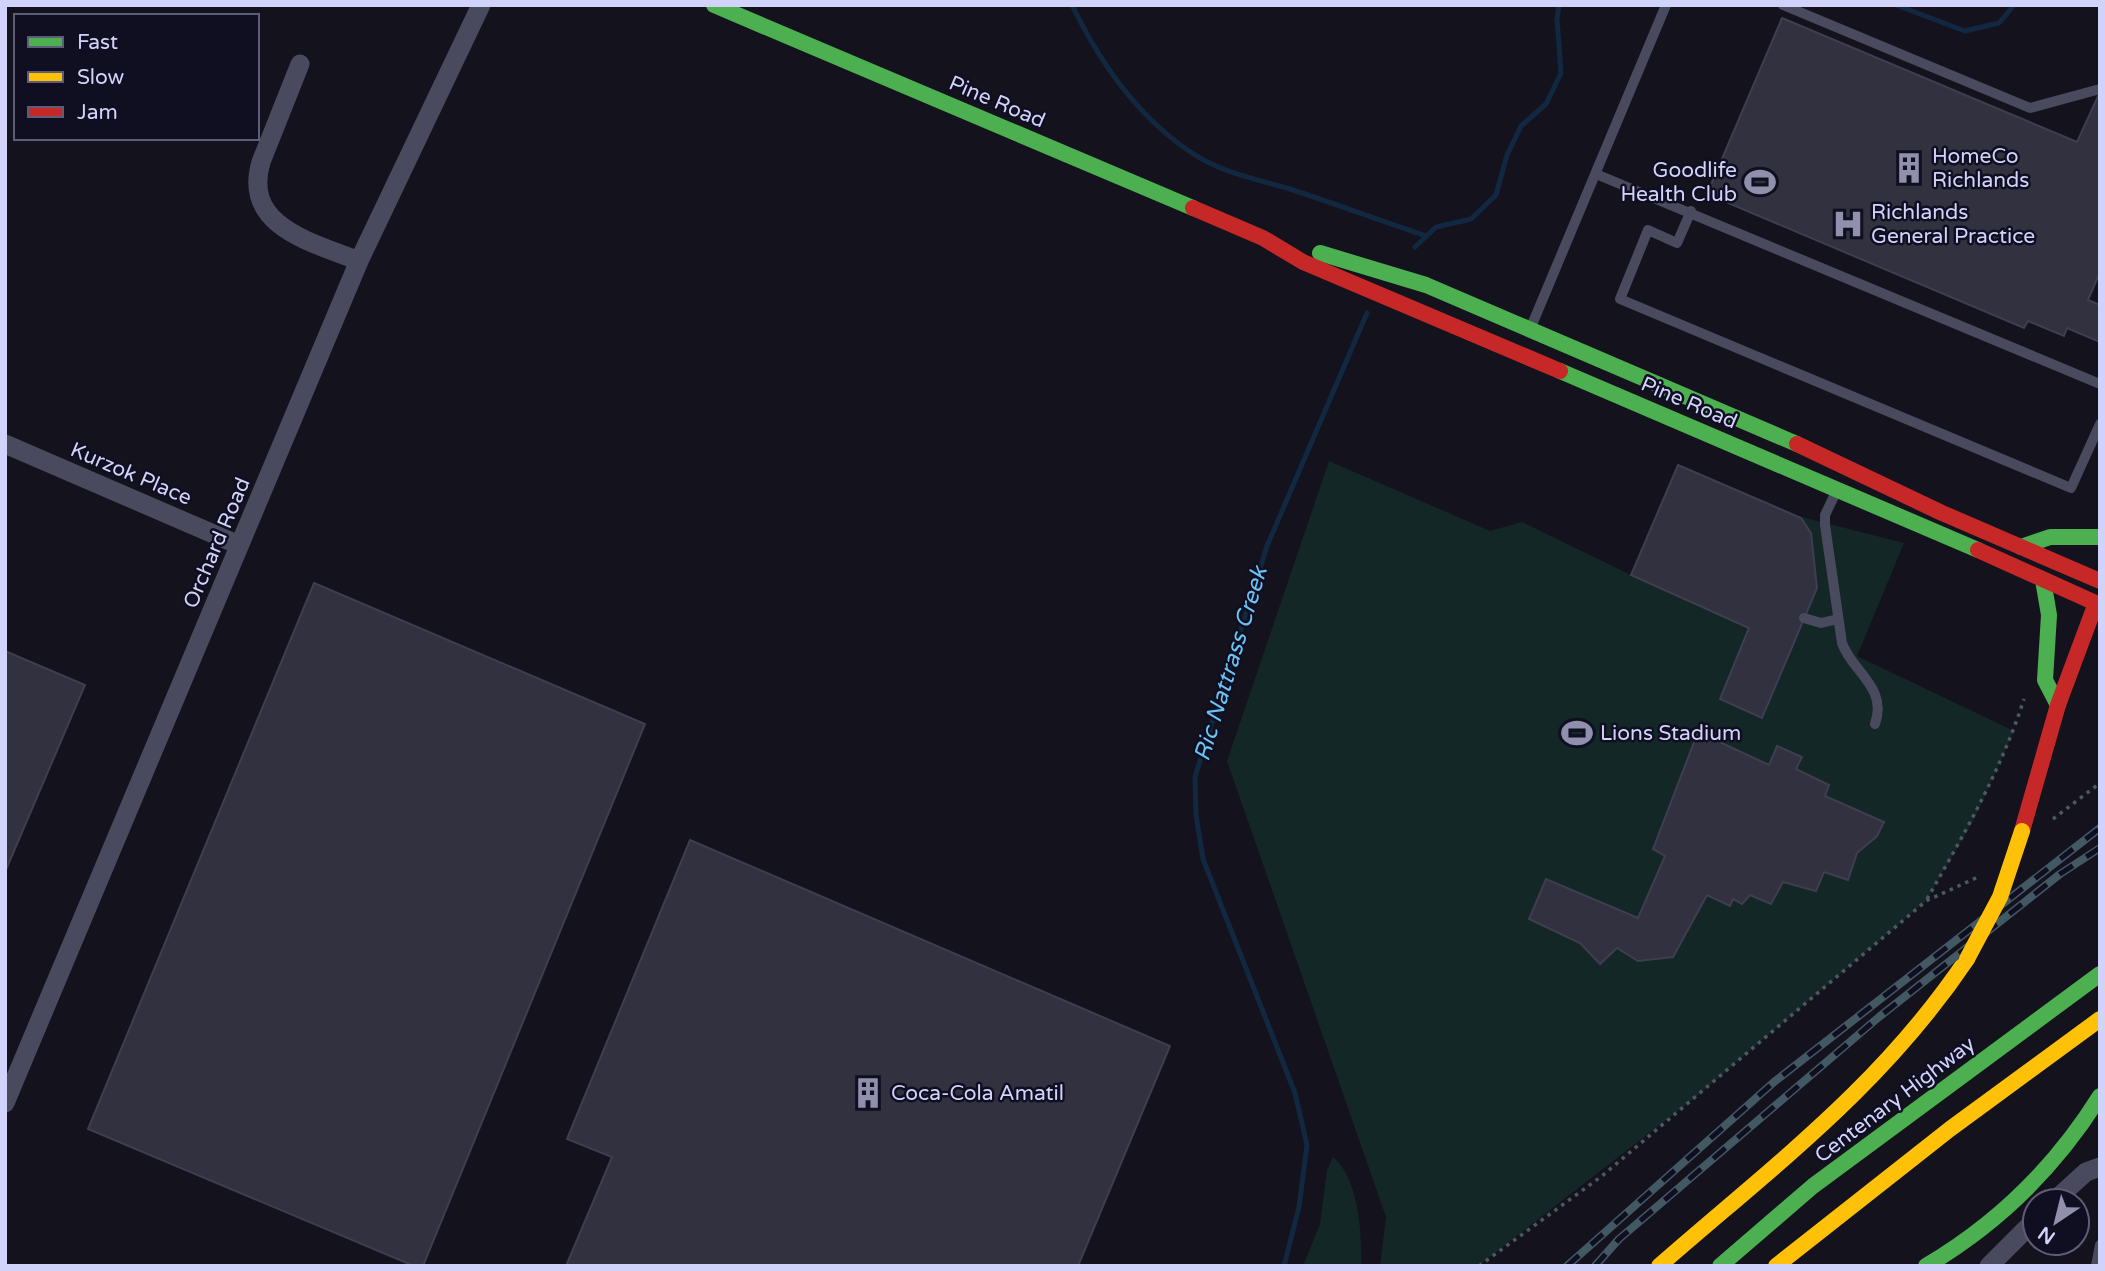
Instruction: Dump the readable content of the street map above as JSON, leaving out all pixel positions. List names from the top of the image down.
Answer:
{
  "streets": {
    "main road": ["Pine Road", "Centenary Highway"],
    "street": ["Kurzok Place", "Orchard Road"]
  },
  "crossings": [
    ["Kurzok Place", "Orchard Road"]
  ],
  "water": ["Ric Nattrass Creek"],
  "places": {
    "building": ["HomeCo Richlands", "Coca-Cola Amatil"],
    "sports": ["Goodlife Health Club", "Lions Stadium"],
    "hospital": ["Richlands General Practice"]
  },
  "legend": ["Fast", "Slow", "Jam"],
  "north": "bottom left"
}
